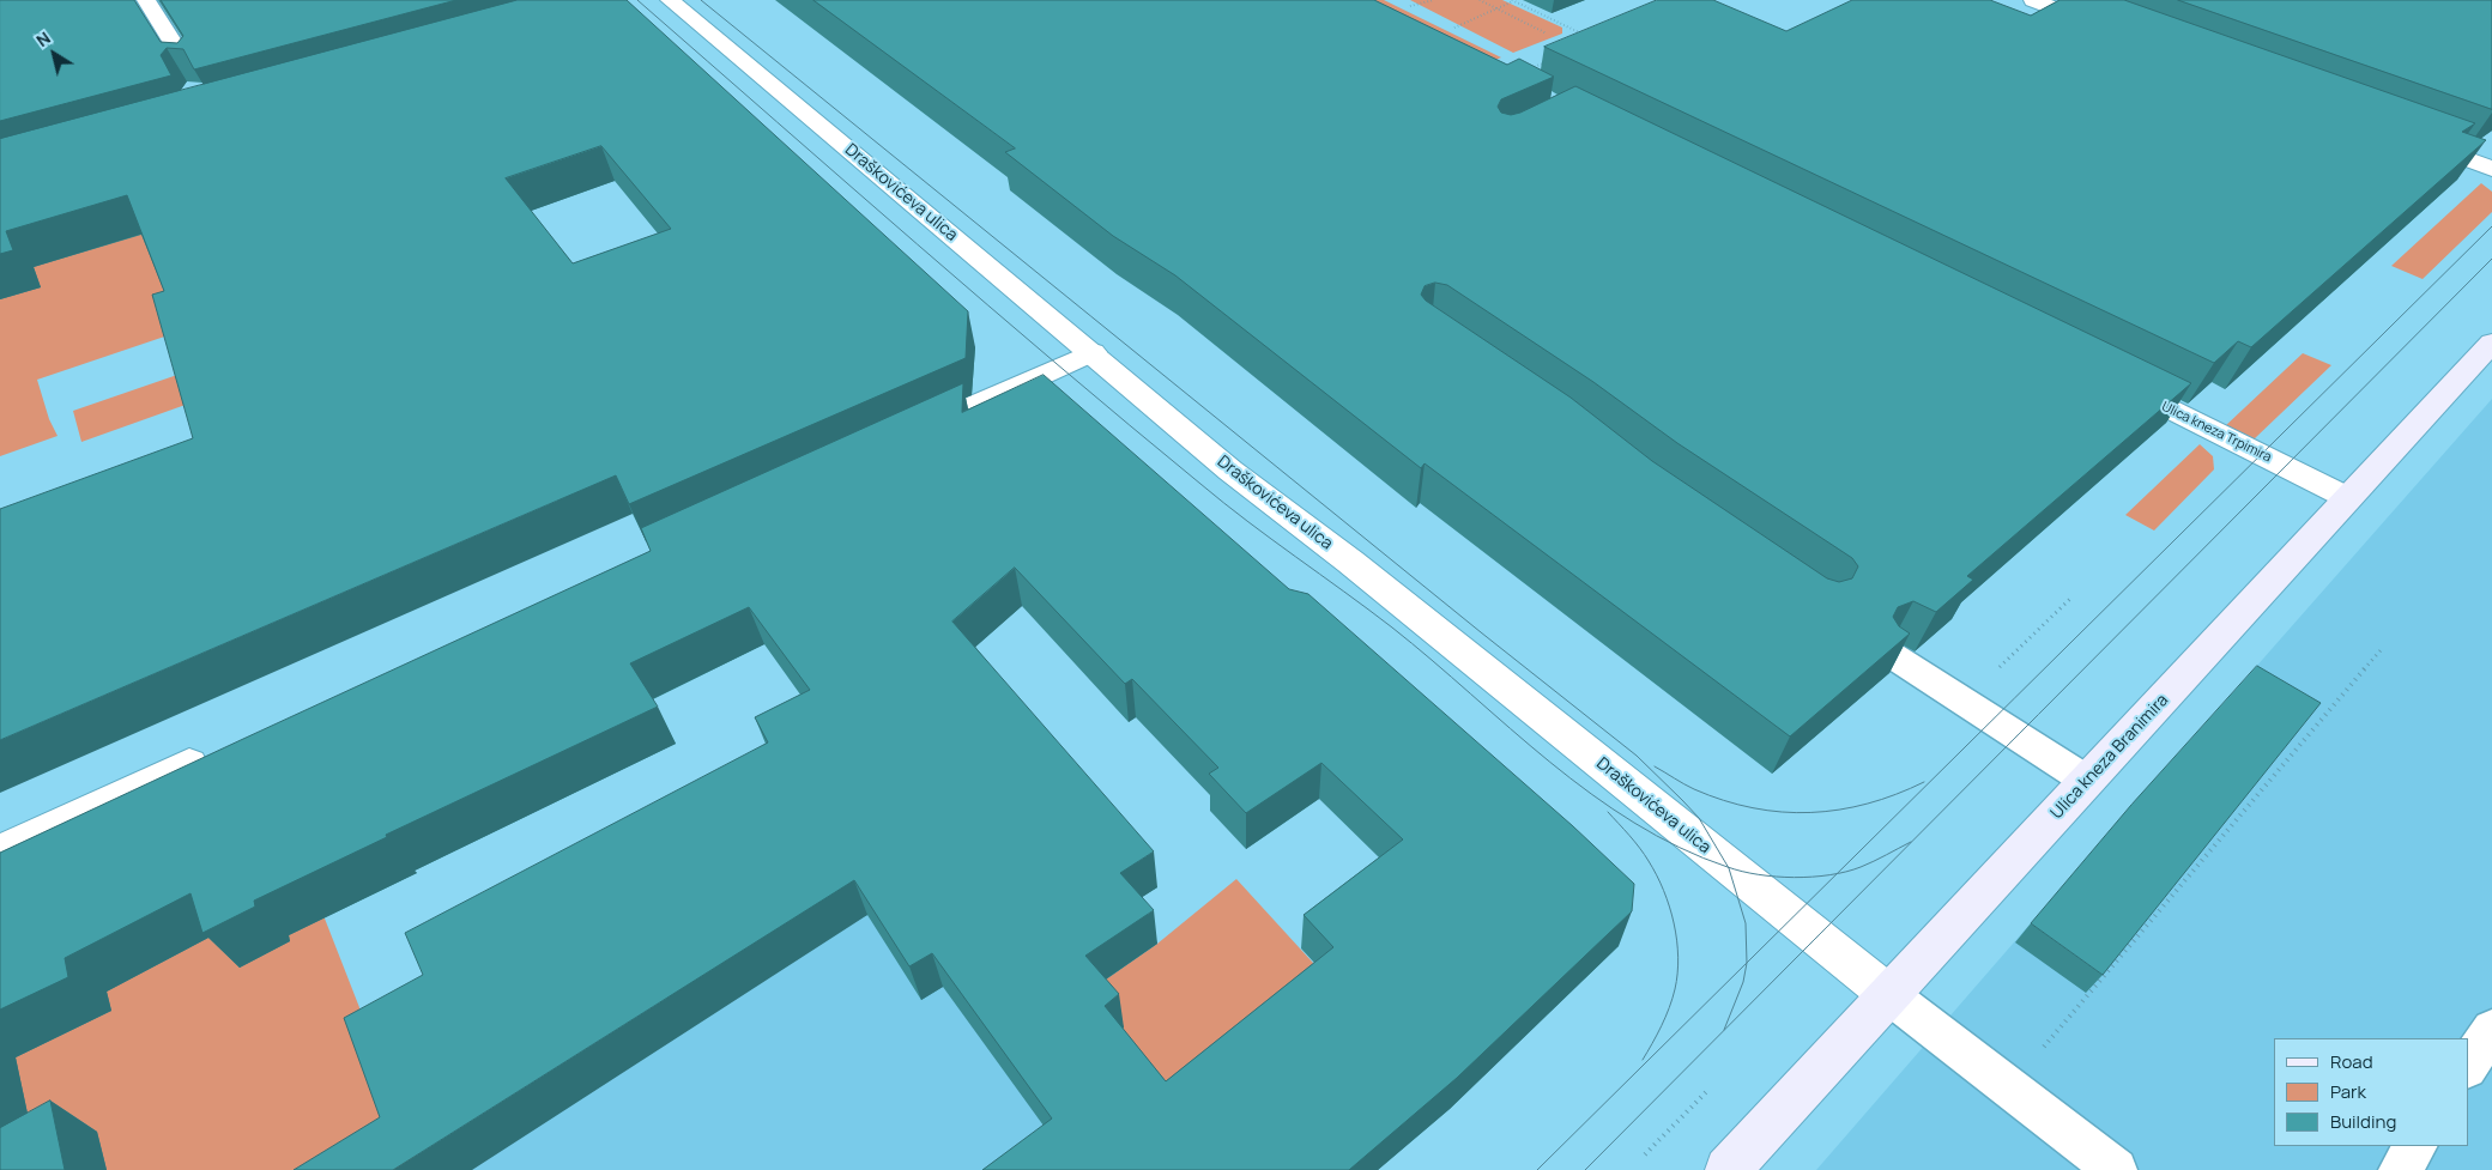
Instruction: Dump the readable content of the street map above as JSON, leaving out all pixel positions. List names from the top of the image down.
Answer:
{
  "streets": {
    "main road": ["Ulica kneza Branimira"],
    "street": ["Draškovićeva ulica", "Ulica kneza Trpimira"]
  },
  "crossings": [
    ["Draškovićeva ulica", "Ulica kneza Branimira"],
    ["Ulica kneza Trpimira", "Ulica kneza Branimira"]
  ],
  "legend": ["Road", "Park", "Building"],
  "north": "top left"
}
